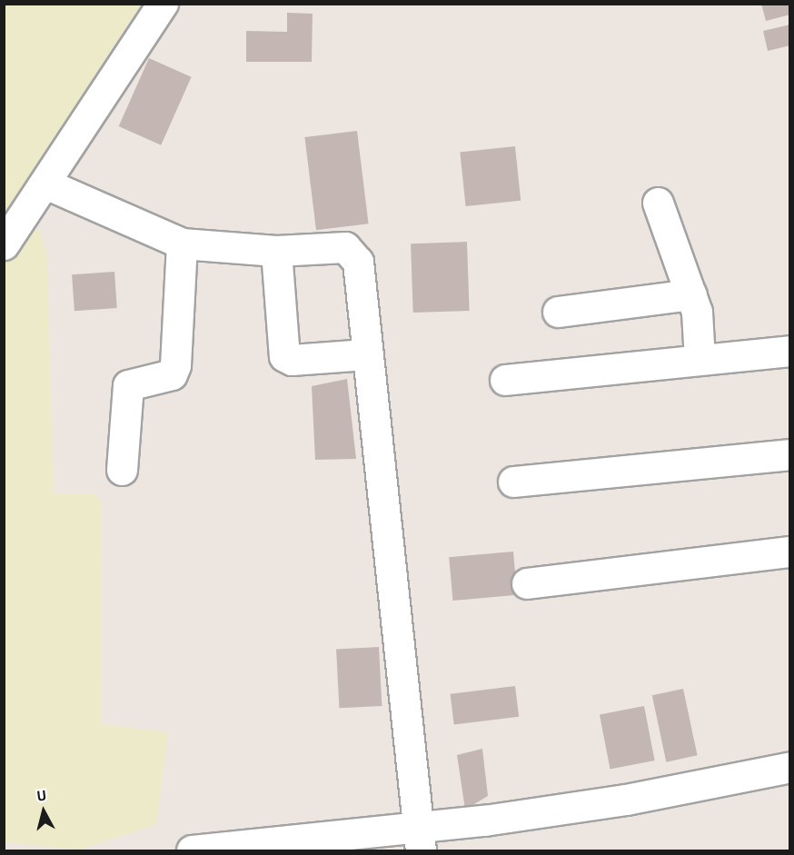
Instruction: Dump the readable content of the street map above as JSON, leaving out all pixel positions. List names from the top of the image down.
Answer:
{
  "north": "top"
}
